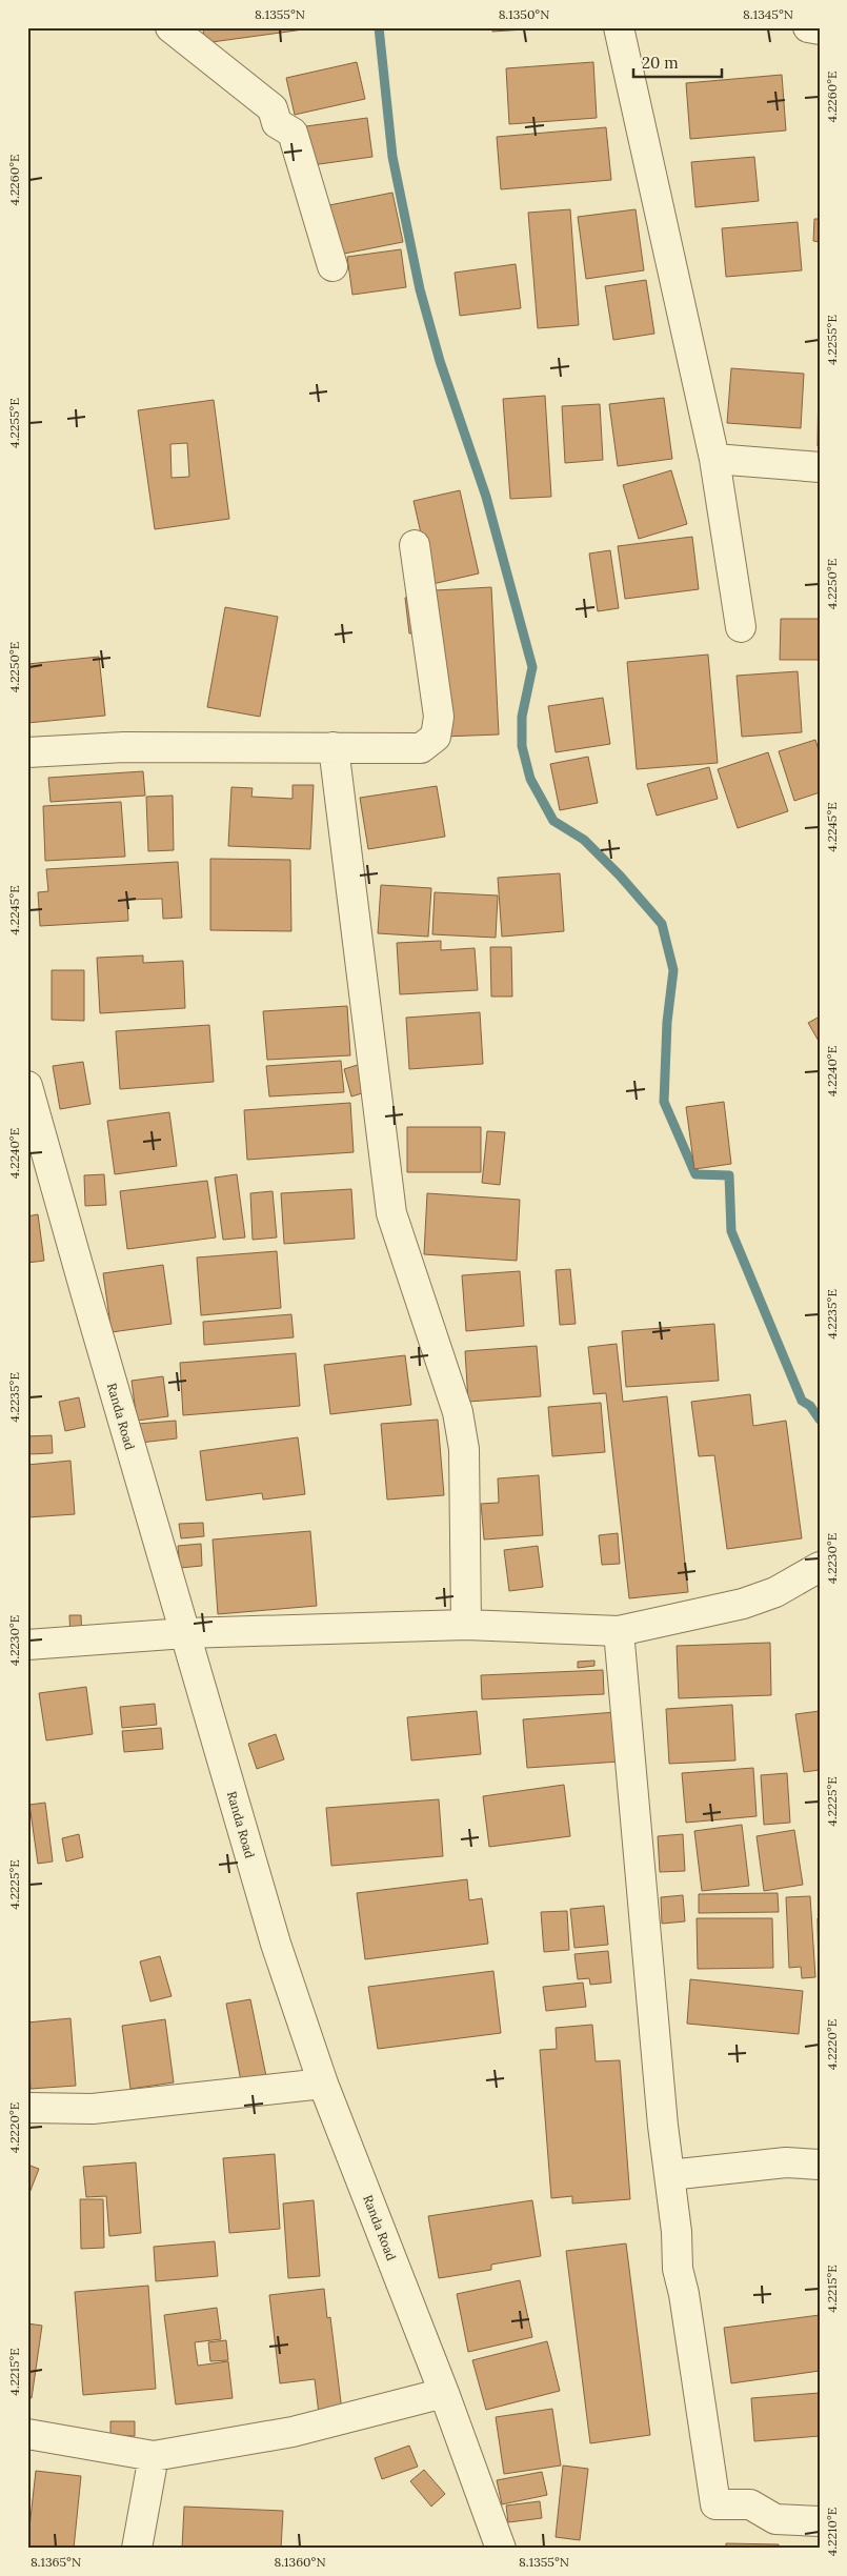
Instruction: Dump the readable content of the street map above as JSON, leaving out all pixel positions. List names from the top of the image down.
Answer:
{
  "streets": {
    "street": ["Randa Road"]
  },
  "scale_bar": "20 m",
  "coordinates": [
    "8.1355°N",
    "8.1350°N",
    "8.1345°N",
    "4.2260°E",
    "4.2255°E",
    "4.2250°E",
    "4.2245°E",
    "4.2240°E",
    "4.2235°E",
    "4.2230°E",
    "4.2225°E",
    "4.2220°E",
    "4.2215°E",
    "4.2210°E",
    "8.1365°N",
    "8.1360°N"
  ]
}
